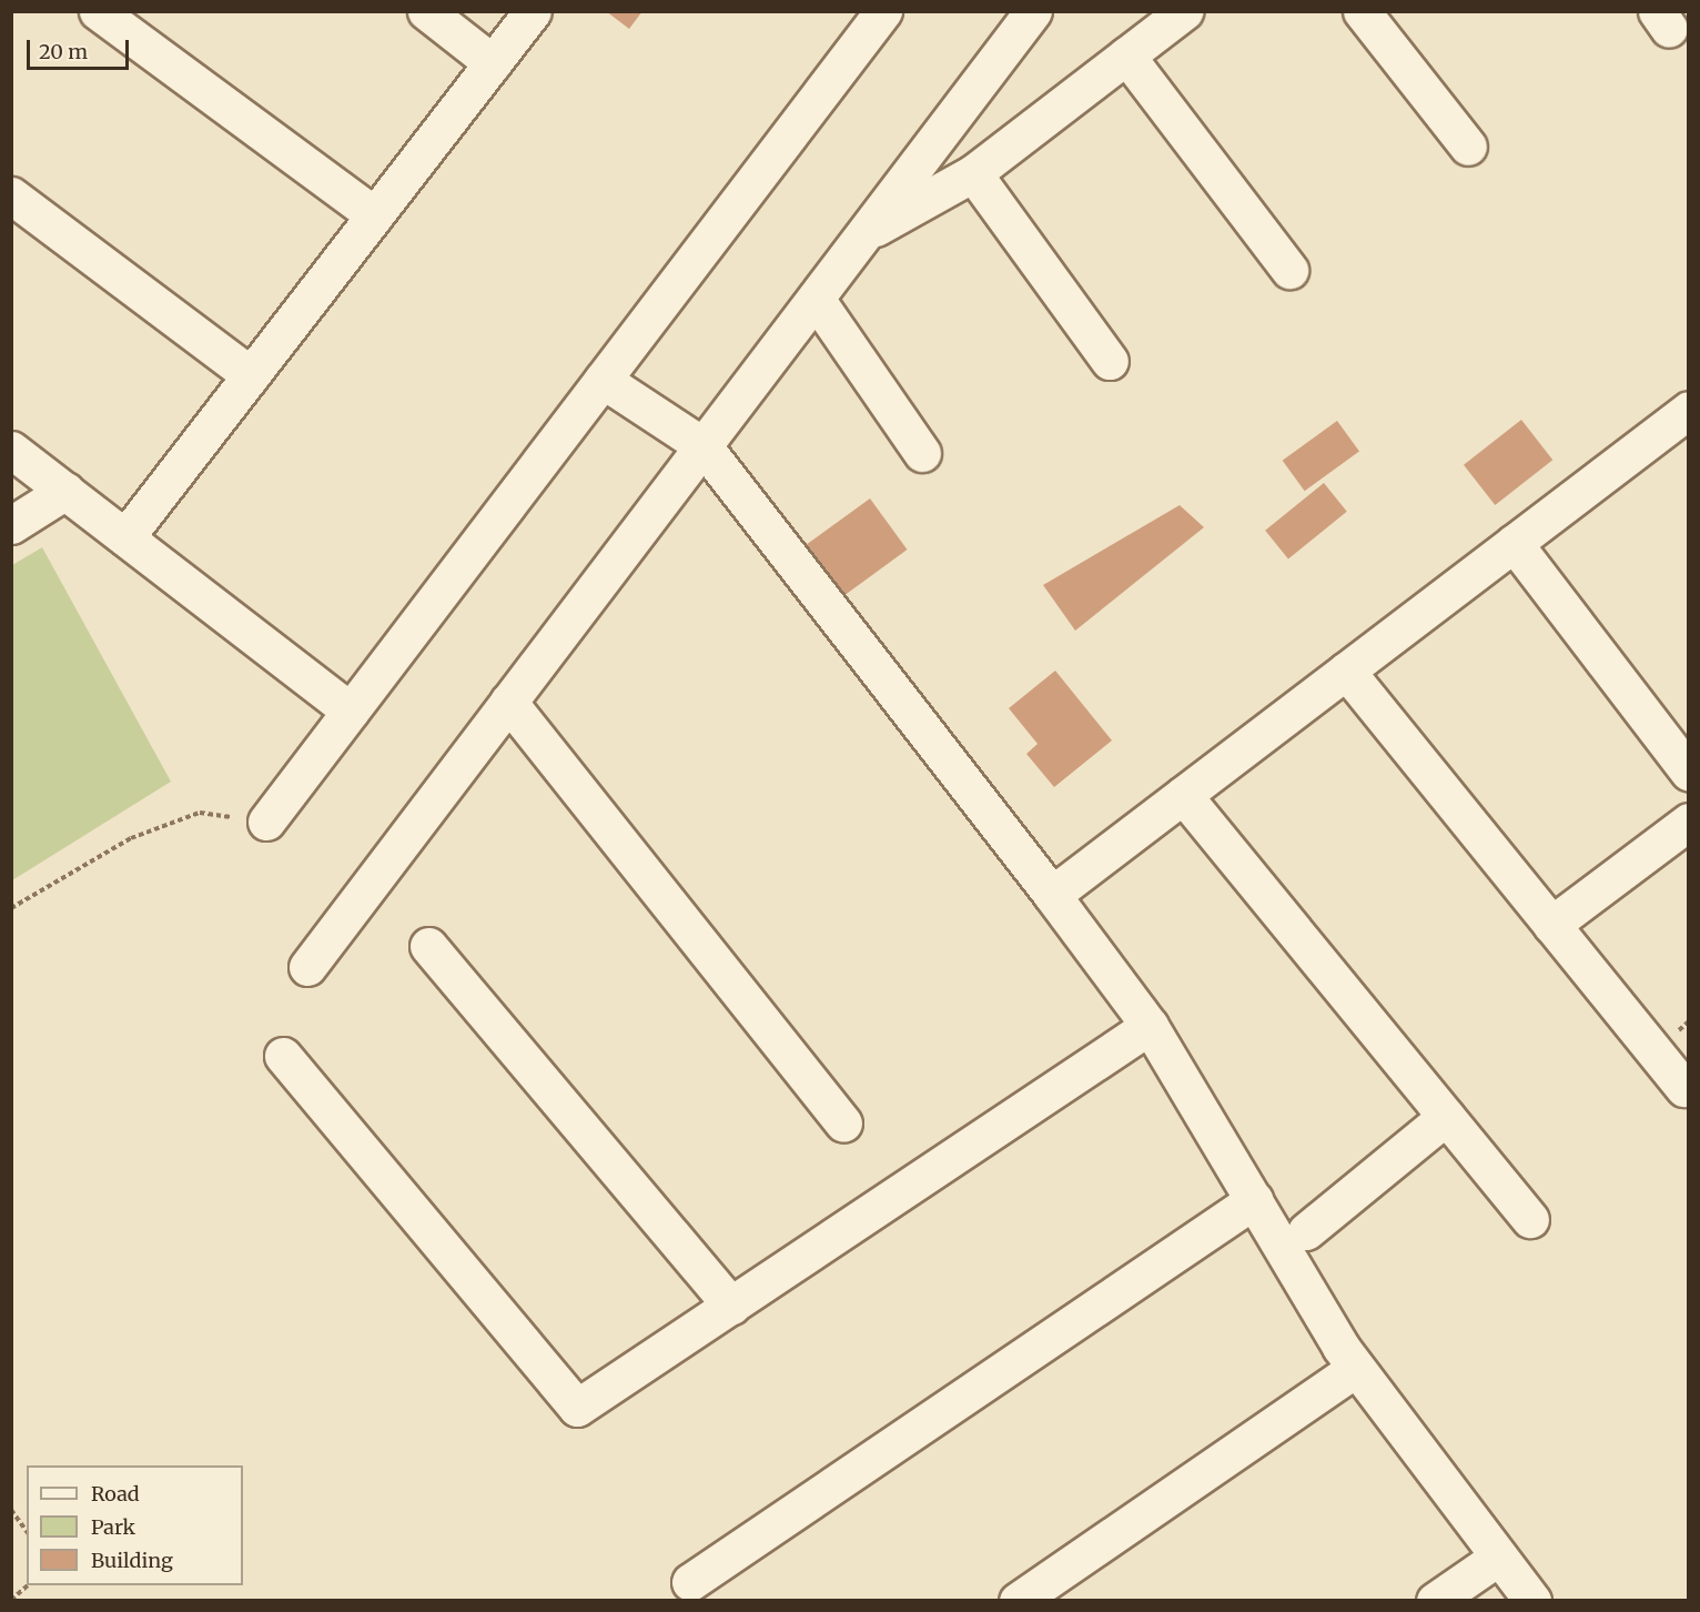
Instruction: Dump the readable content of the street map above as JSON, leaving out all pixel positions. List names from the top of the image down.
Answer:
{
  "legend": ["Road", "Park", "Building"],
  "scale_bar": "20 m"
}
